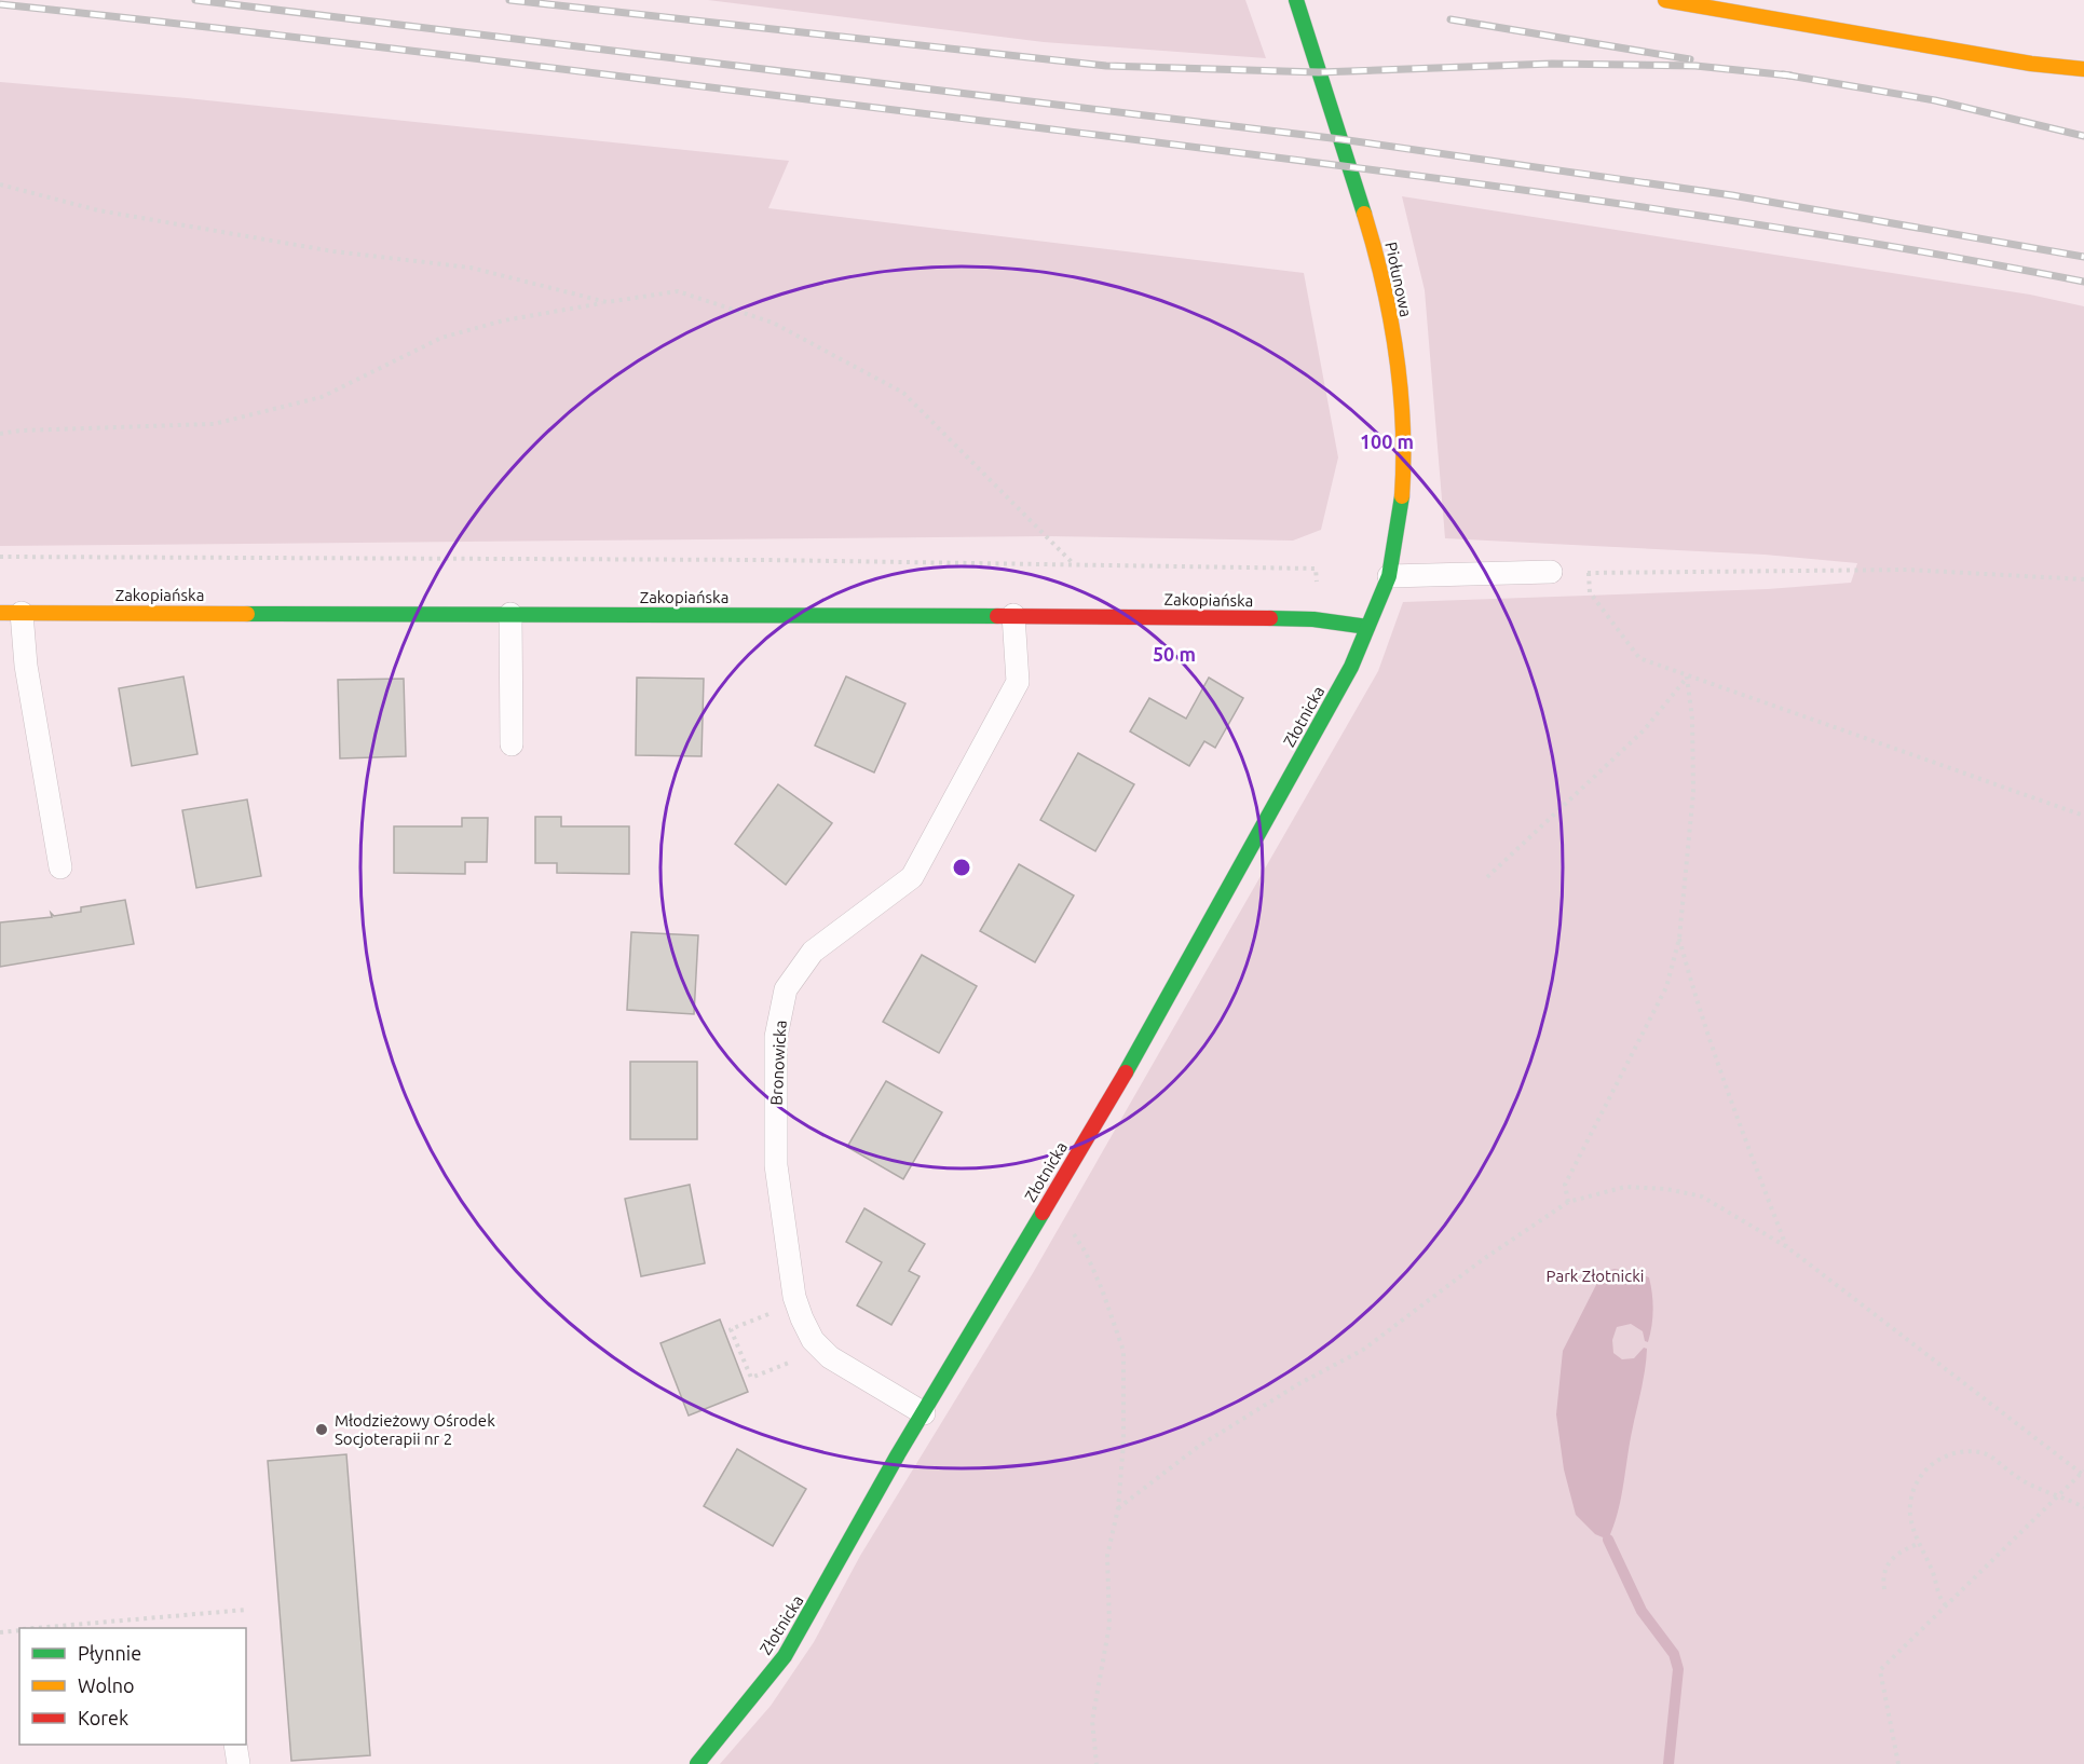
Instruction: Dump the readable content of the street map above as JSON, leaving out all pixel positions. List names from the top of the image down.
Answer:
{
  "streets": {
    "street": ["Piołunowa", "Zakopiańska", "Złotnicka"],
    "lane": ["Bronowicka"]
  },
  "crossings": [
    ["Piołunowa", "Złotnicka"],
    ["Zakopiańska", "Złotnicka"],
    ["Zakopiańska", "Bronowicka"],
    ["Złotnicka", "Bronowicka"]
  ],
  "parks": ["Park Złotnicki"],
  "places": ["Młodzieżowy Ośrodek Socjoterapii nr 2"],
  "legend": ["Płynnie", "Wolno", "Korek"],
  "rings": ["100 m", "50 m"]
}
